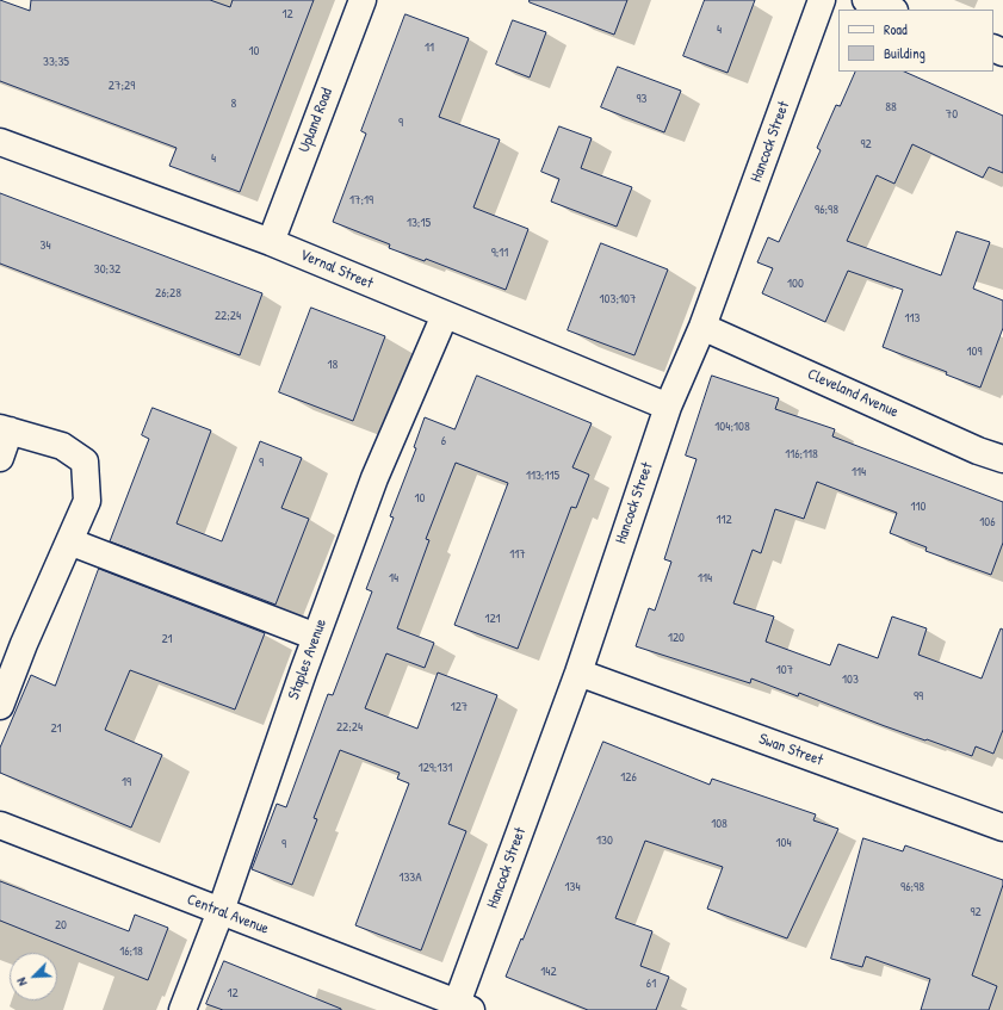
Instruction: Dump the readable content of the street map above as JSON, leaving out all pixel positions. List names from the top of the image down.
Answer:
{
  "streets": {
    "street": [
      "Upland Road",
      "Hancock Street",
      "Vernal Street",
      "Cleveland Avenue",
      "Staples Avenue",
      "Swan Street",
      "Central Avenue"
    ]
  },
  "crossings": [
    ["Upland Road", "Vernal Street"],
    ["Hancock Street", "Vernal Street"],
    ["Hancock Street", "Cleveland Avenue"],
    ["Hancock Street", "Swan Street"],
    ["Hancock Street", "Central Avenue"],
    ["Vernal Street", "Staples Avenue"],
    ["Staples Avenue", "Central Avenue"]
  ],
  "house_numbers": [
    "12",
    "4",
    "11",
    "10",
    "33;35",
    "27;29",
    "93",
    "8",
    "88",
    "70",
    "9",
    "92",
    "4",
    "17;19",
    "96;98",
    "13;15",
    "34",
    "9;11",
    "30;32",
    "100",
    "26;28",
    "103;107",
    "22;24",
    "113",
    "109",
    "18",
    "104;108",
    "6",
    "116;118",
    "9",
    "114",
    "113;115",
    "10",
    "110",
    "112",
    "106",
    "117",
    "14",
    "114",
    "121",
    "120",
    "21",
    "107",
    "103",
    "99",
    "127",
    "22;24",
    "21",
    "129;131",
    "126",
    "19",
    "108",
    "130",
    "104",
    "9",
    "133A",
    "134",
    "96;98",
    "92",
    "20",
    "16;18",
    "142",
    "61",
    "12"
  ],
  "legend": ["Road", "Building"],
  "north": "bottom left"
}
